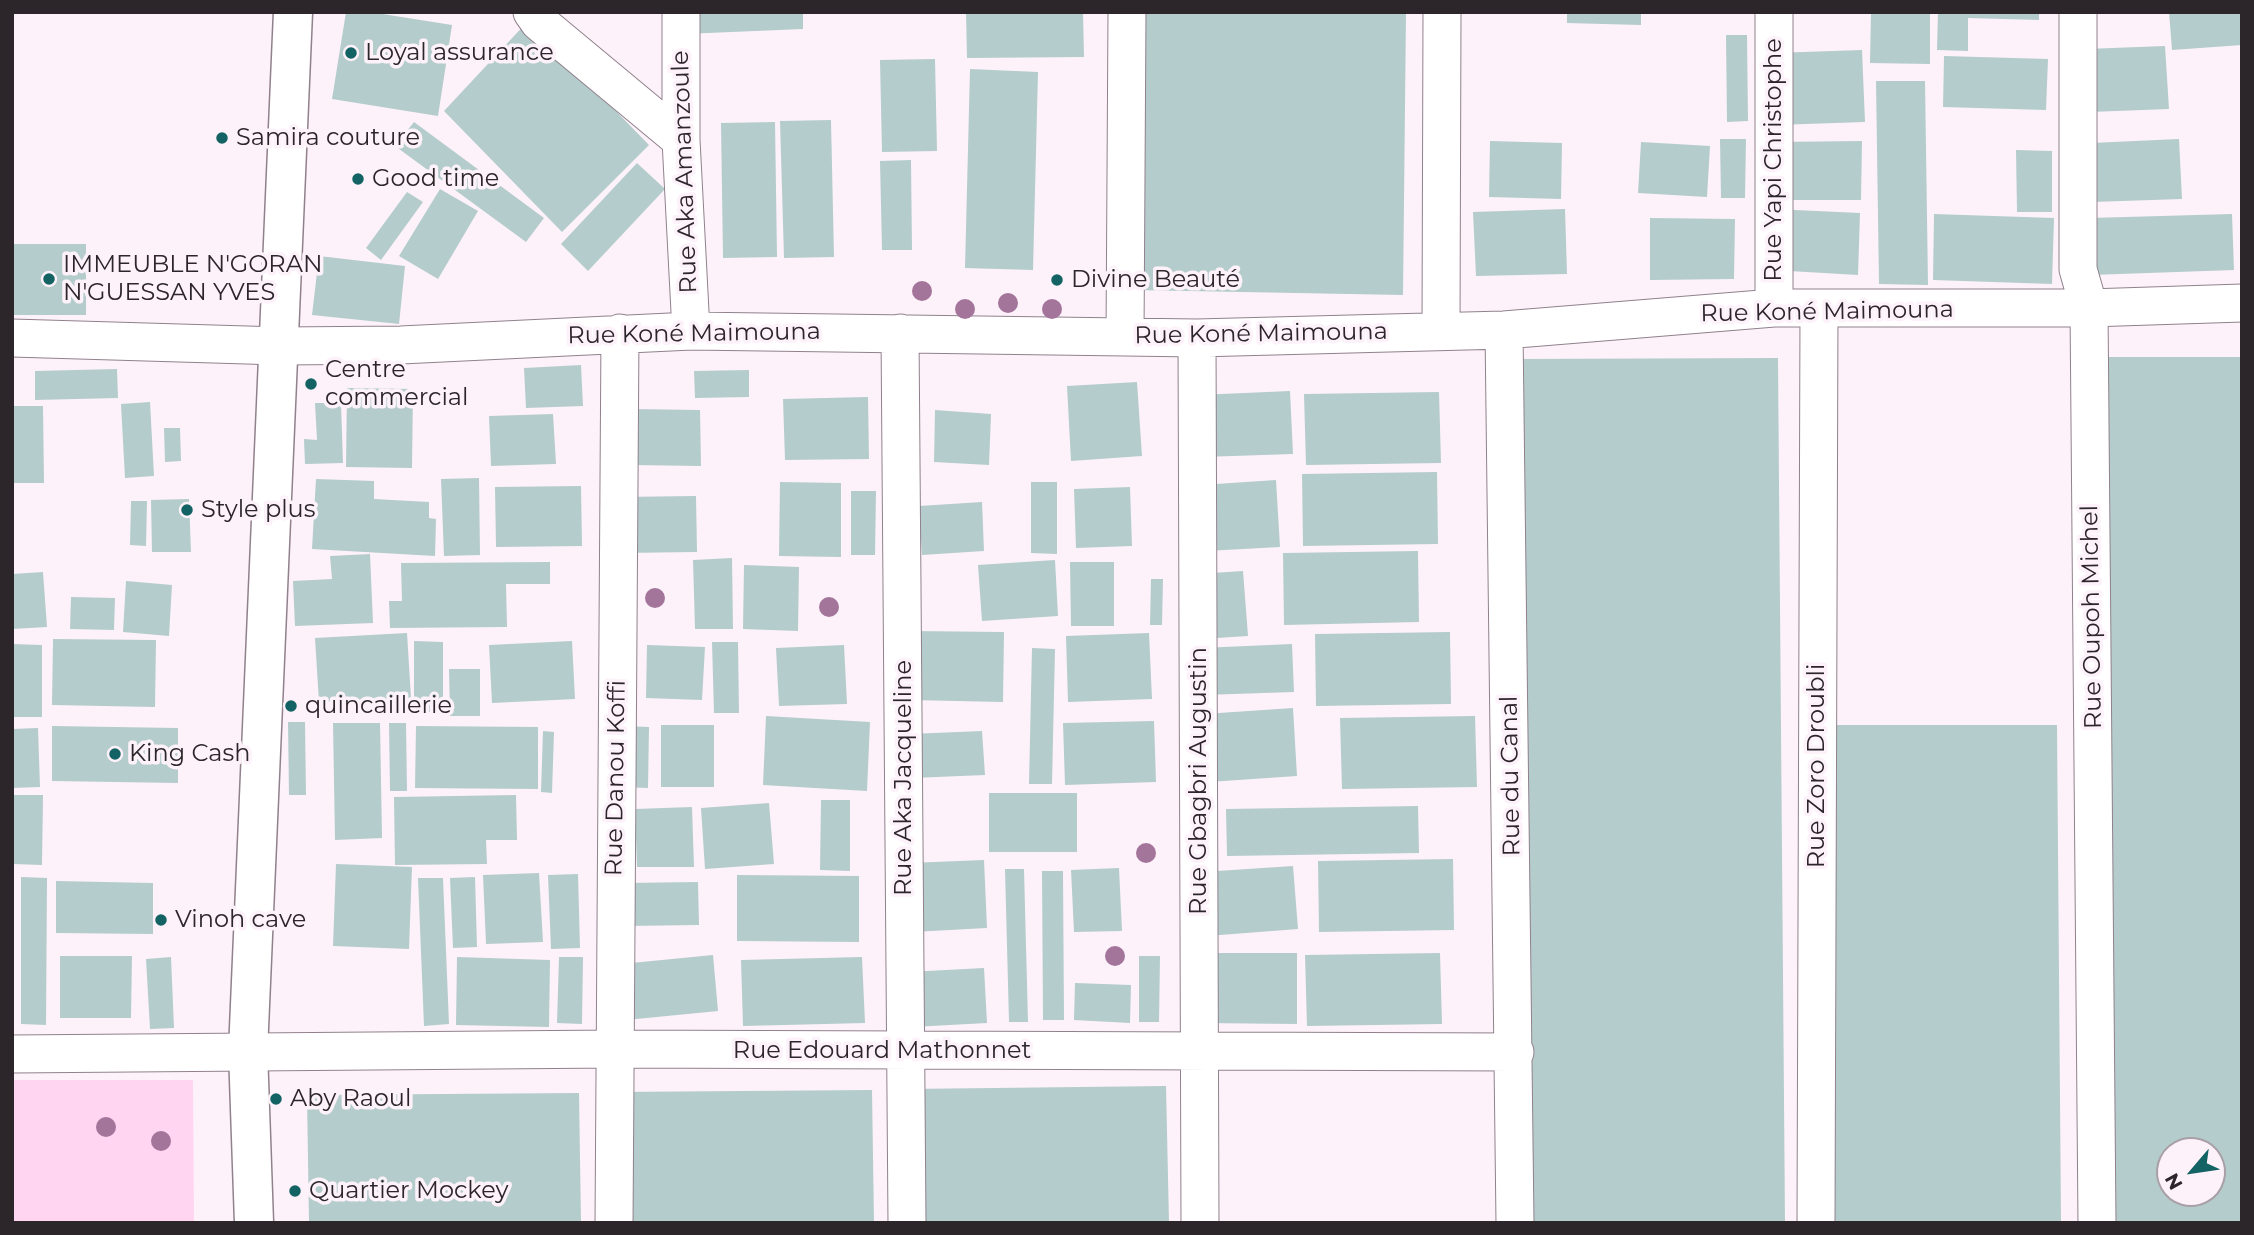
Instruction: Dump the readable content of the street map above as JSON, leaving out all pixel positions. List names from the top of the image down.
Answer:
{
  "streets": {
    "street": [
      "Rue Yapi Christophe",
      "Rue Aka Amanzoule",
      "Rue Koné Maimouna",
      "Rue Oupoh Michel",
      "Rue Zoro Droubli",
      "Rue du Canal",
      "Rue Danou Koffi",
      "Rue Aka Jacqueline",
      "Rue Gbagbri Augustin",
      "Rue Edouard Mathonnet"
    ]
  },
  "crossings": [
    ["Rue Yapi Christophe", "Rue Koné Maimouna"],
    ["Rue Aka Amanzoule", "Rue Koné Maimouna"],
    ["Rue Koné Maimouna", "Rue Oupoh Michel"],
    ["Rue Koné Maimouna", "Rue Zoro Droubli"],
    ["Rue Koné Maimouna", "Rue du Canal"],
    ["Rue Koné Maimouna", "Rue Danou Koffi"],
    ["Rue Koné Maimouna", "Rue Aka Jacqueline"],
    ["Rue Koné Maimouna", "Rue Gbagbri Augustin"],
    ["Rue du Canal", "Rue Edouard Mathonnet"],
    ["Rue Danou Koffi", "Rue Edouard Mathonnet"],
    ["Rue Aka Jacqueline", "Rue Edouard Mathonnet"],
    ["Rue Gbagbri Augustin", "Rue Edouard Mathonnet"]
  ],
  "places": [
    "Loyal assurance",
    "Samira couture",
    "Good time",
    "IMMEUBLE N'GORAN N'GUESSAN YVES",
    "Divine Beauté",
    "Centre commercial",
    "Style plus",
    "quincaillerie",
    "King Cash",
    "Vinoh cave",
    "Aby Raoul",
    "Quartier Mockey"
  ],
  "north": "bottom left"
}
